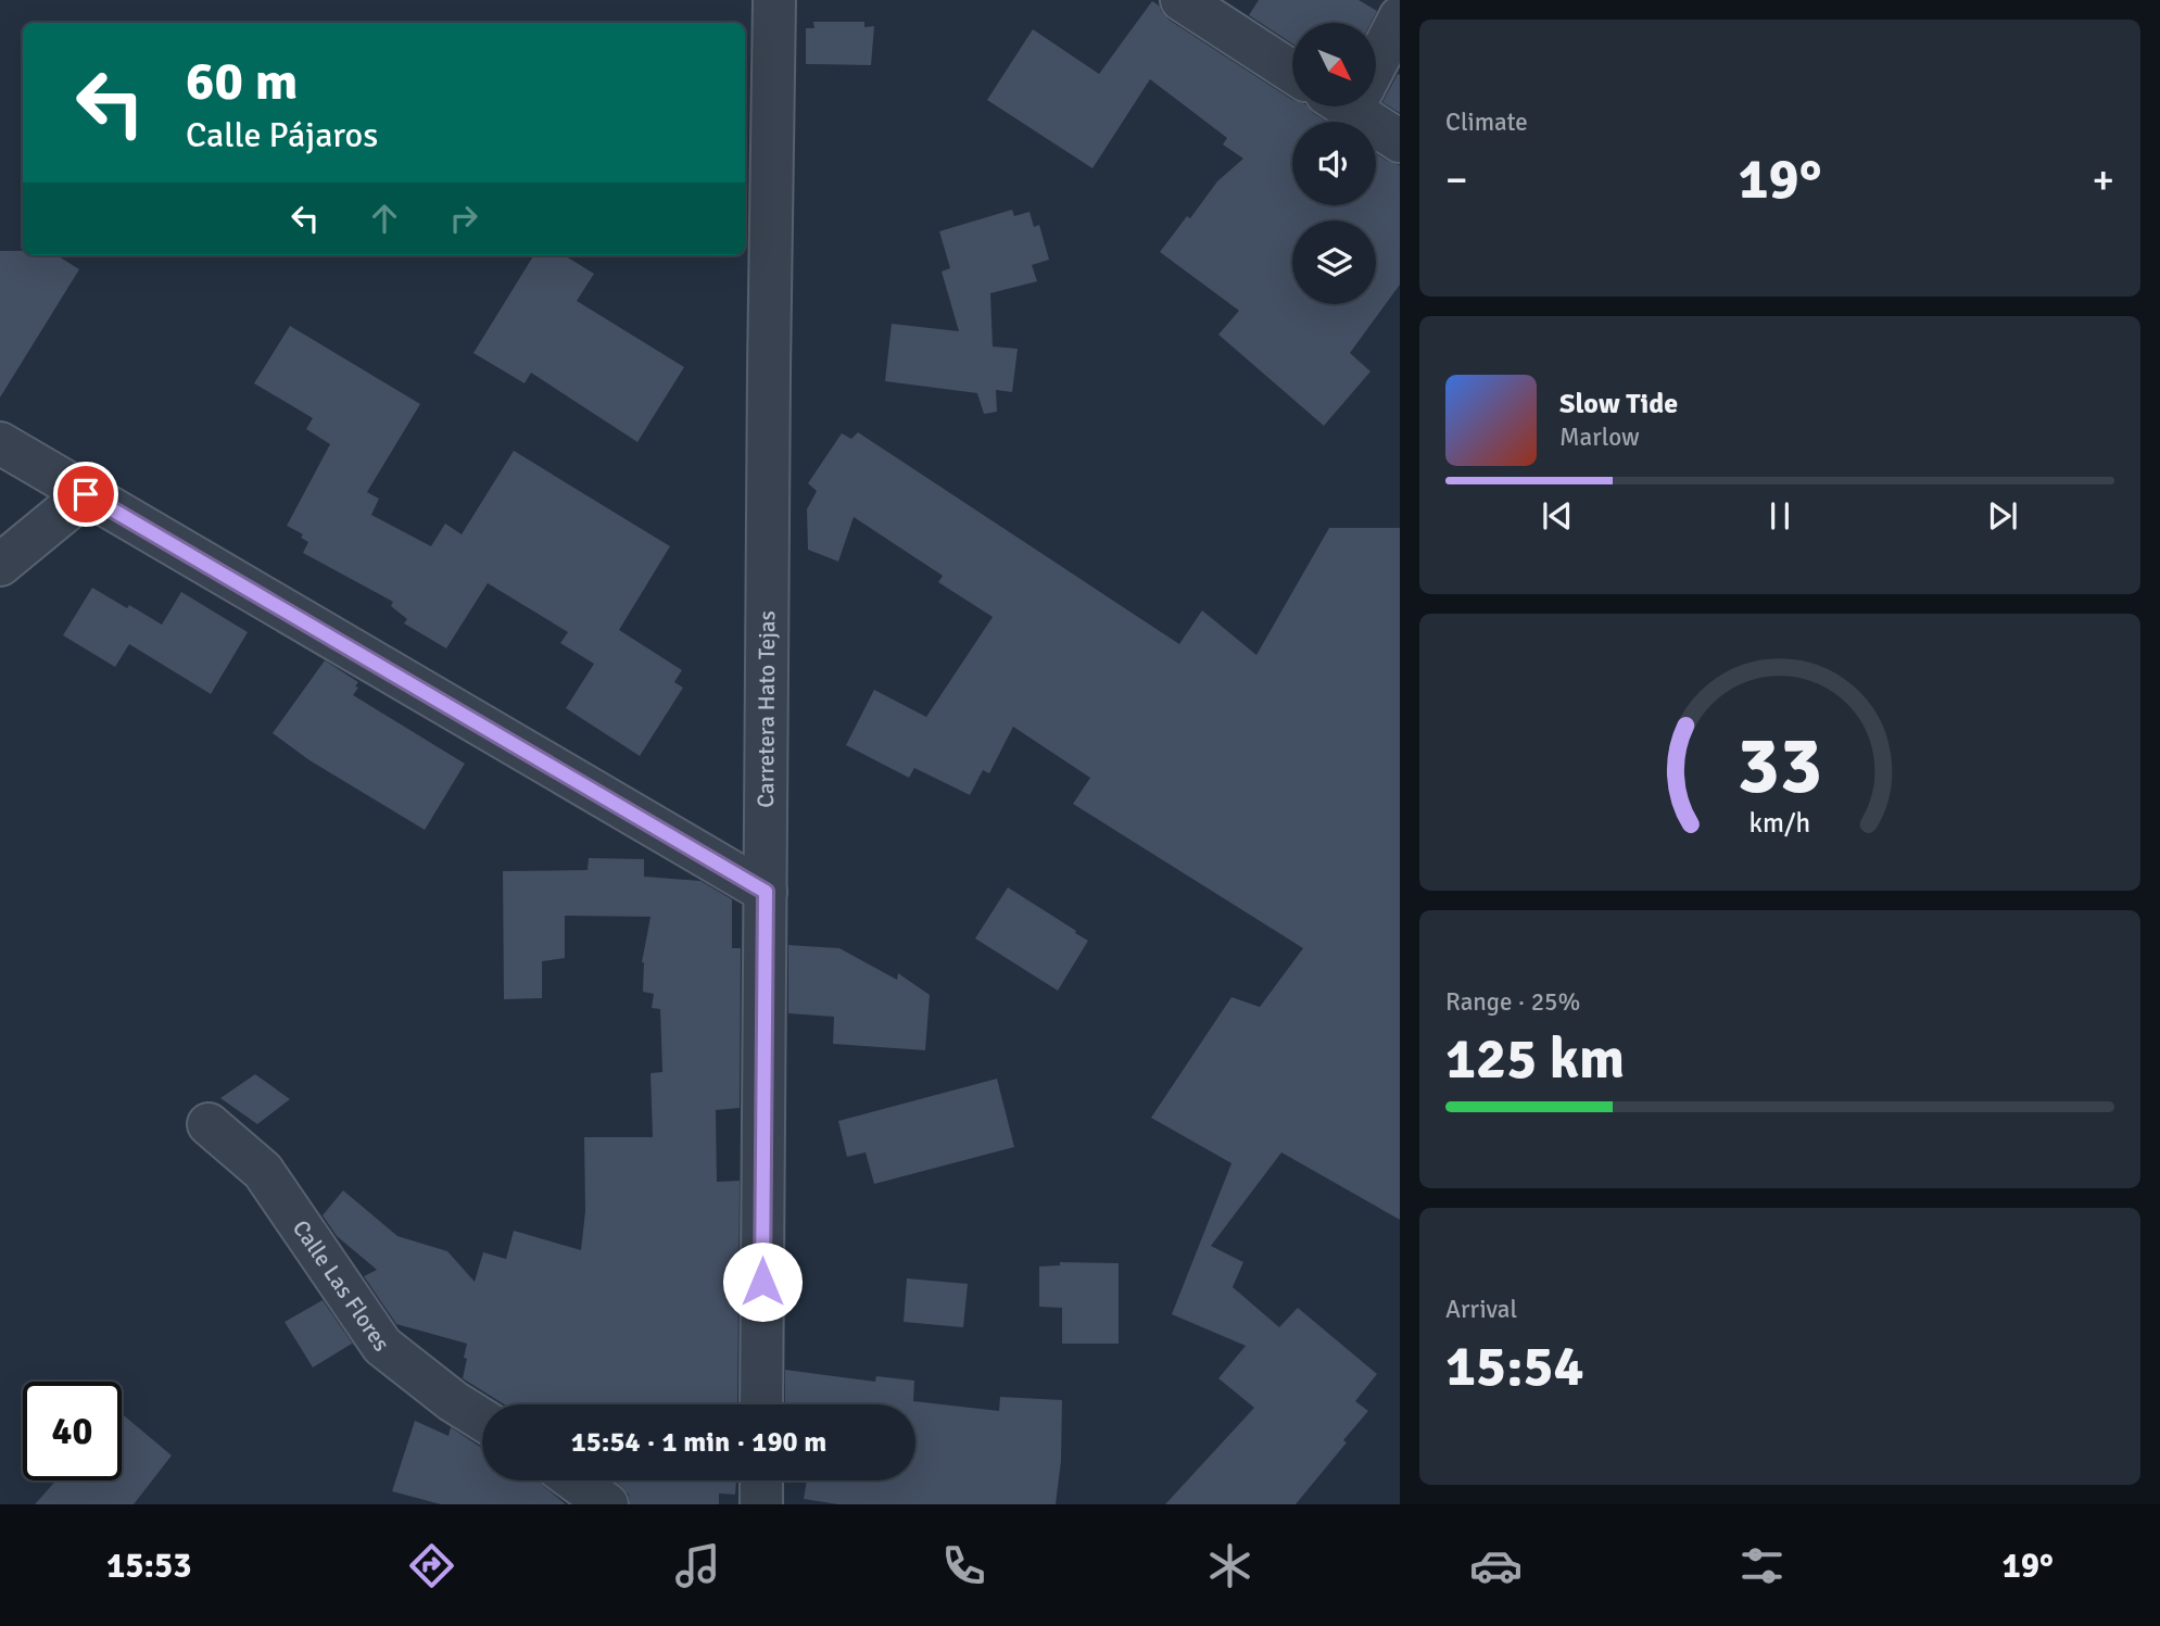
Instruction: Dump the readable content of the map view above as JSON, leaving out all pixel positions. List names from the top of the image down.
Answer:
{
  "streets": {
    "street": ["Carretera Hato Tejas", "Calle Las Flores"]
  },
  "north": "bottom right",
  "page": {
    "tile": [
      "Climate",
      ["Range · 25%", "125 km"],
      ["Arrival", "15:54"]
    ],
    "turn": ["60 m", "Calle Pájaros"],
    "heat": ["−", "19°", "+"],
    "song": ["Slow Tide", "Marlow"],
    "limit": "40",
    "trip": "15:54 · 1 min · 190 m",
    "tabs": ["15:53", "19°"],
    "gauge": ["33", "km/h"]
  }
}
